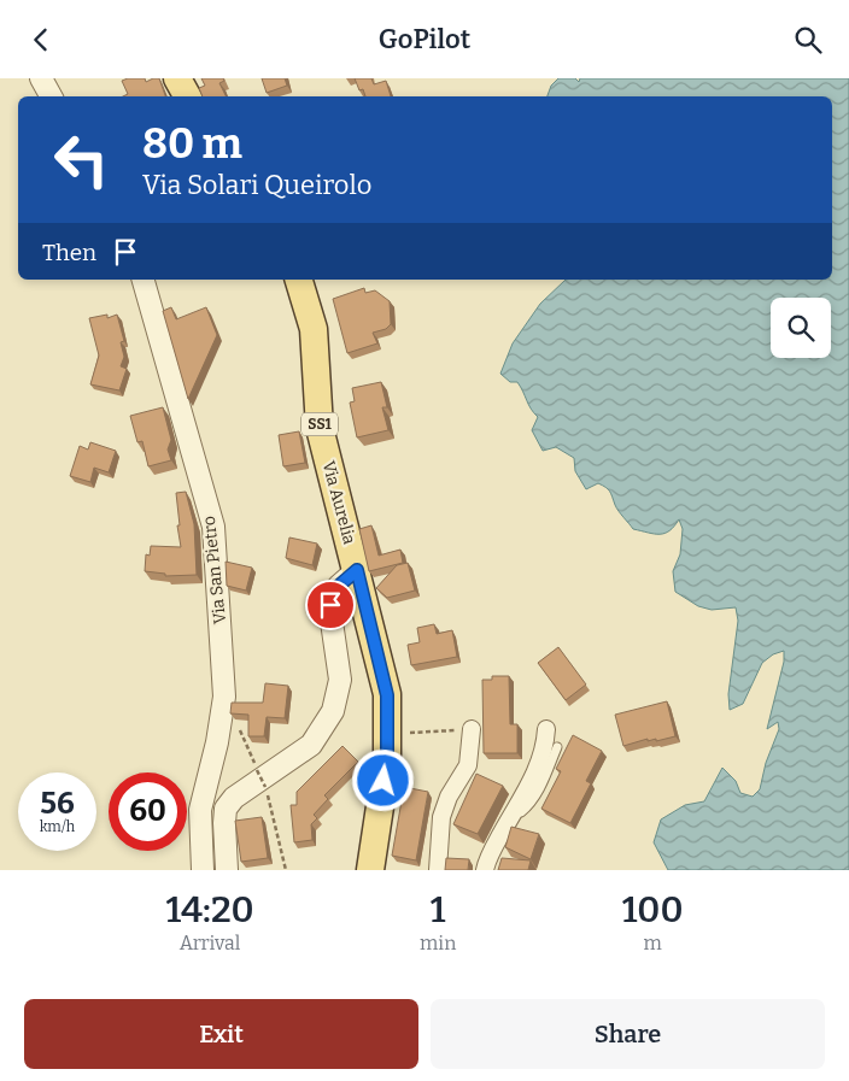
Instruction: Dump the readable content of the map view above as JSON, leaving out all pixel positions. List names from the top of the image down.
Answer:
{
  "streets": {
    "main road": ["SS1", "Via Aurelia"],
    "street": ["Via San Pietro"]
  },
  "page": {
    "header": "GoPilot",
    "turn": ["80 m", "Via Solari Queirolo"],
    "then": "Then",
    "speed": "56 km/h",
    "limit": "60",
    "eta": [
      "14:20",
      "Arrival",
      "1",
      "min",
      "100",
      "m"
    ],
    "buttons": ["Exit", "Share"]
  }
}
